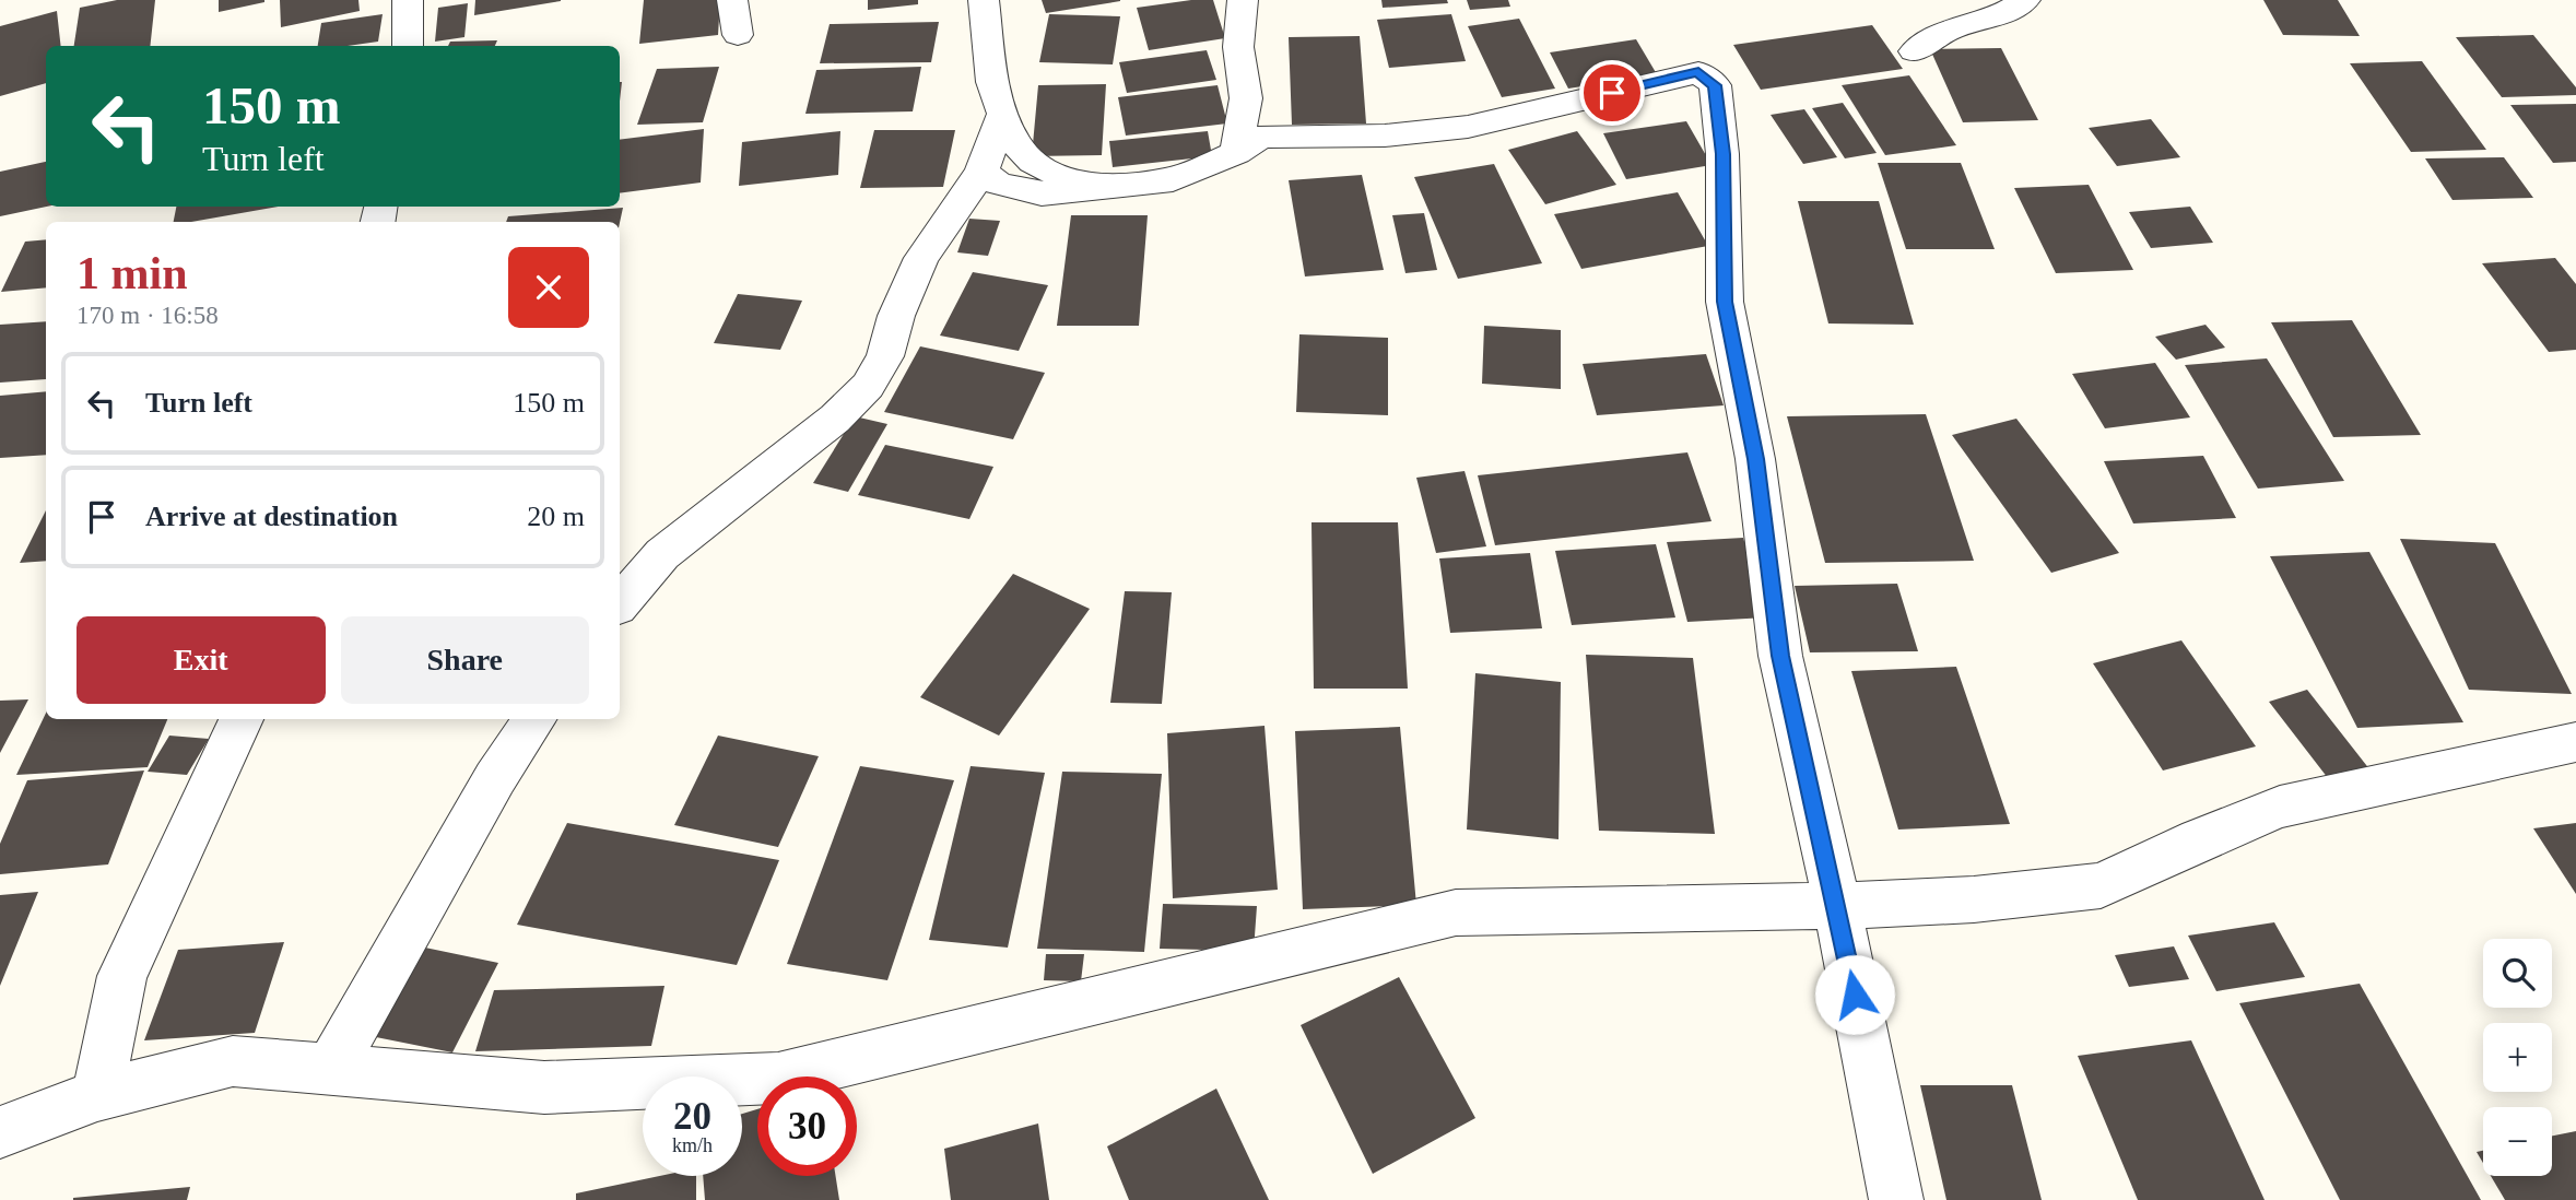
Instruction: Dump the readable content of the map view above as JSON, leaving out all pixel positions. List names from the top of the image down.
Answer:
{
  "page": {
    "turn": ["150 m", "Turn left"],
    "heading": ["1 min", "170 m · 16:58"],
    "list": [
      {
        "name": "Turn left",
        "value": "150 m"
      },
      {
        "name": "Arrive at destination",
        "value": "20 m"
      }
    ],
    "buttons": ["Exit", "Share"],
    "map_buttons": ["+", "−"],
    "speed": "20 km/h",
    "limit": "30"
  }
}
